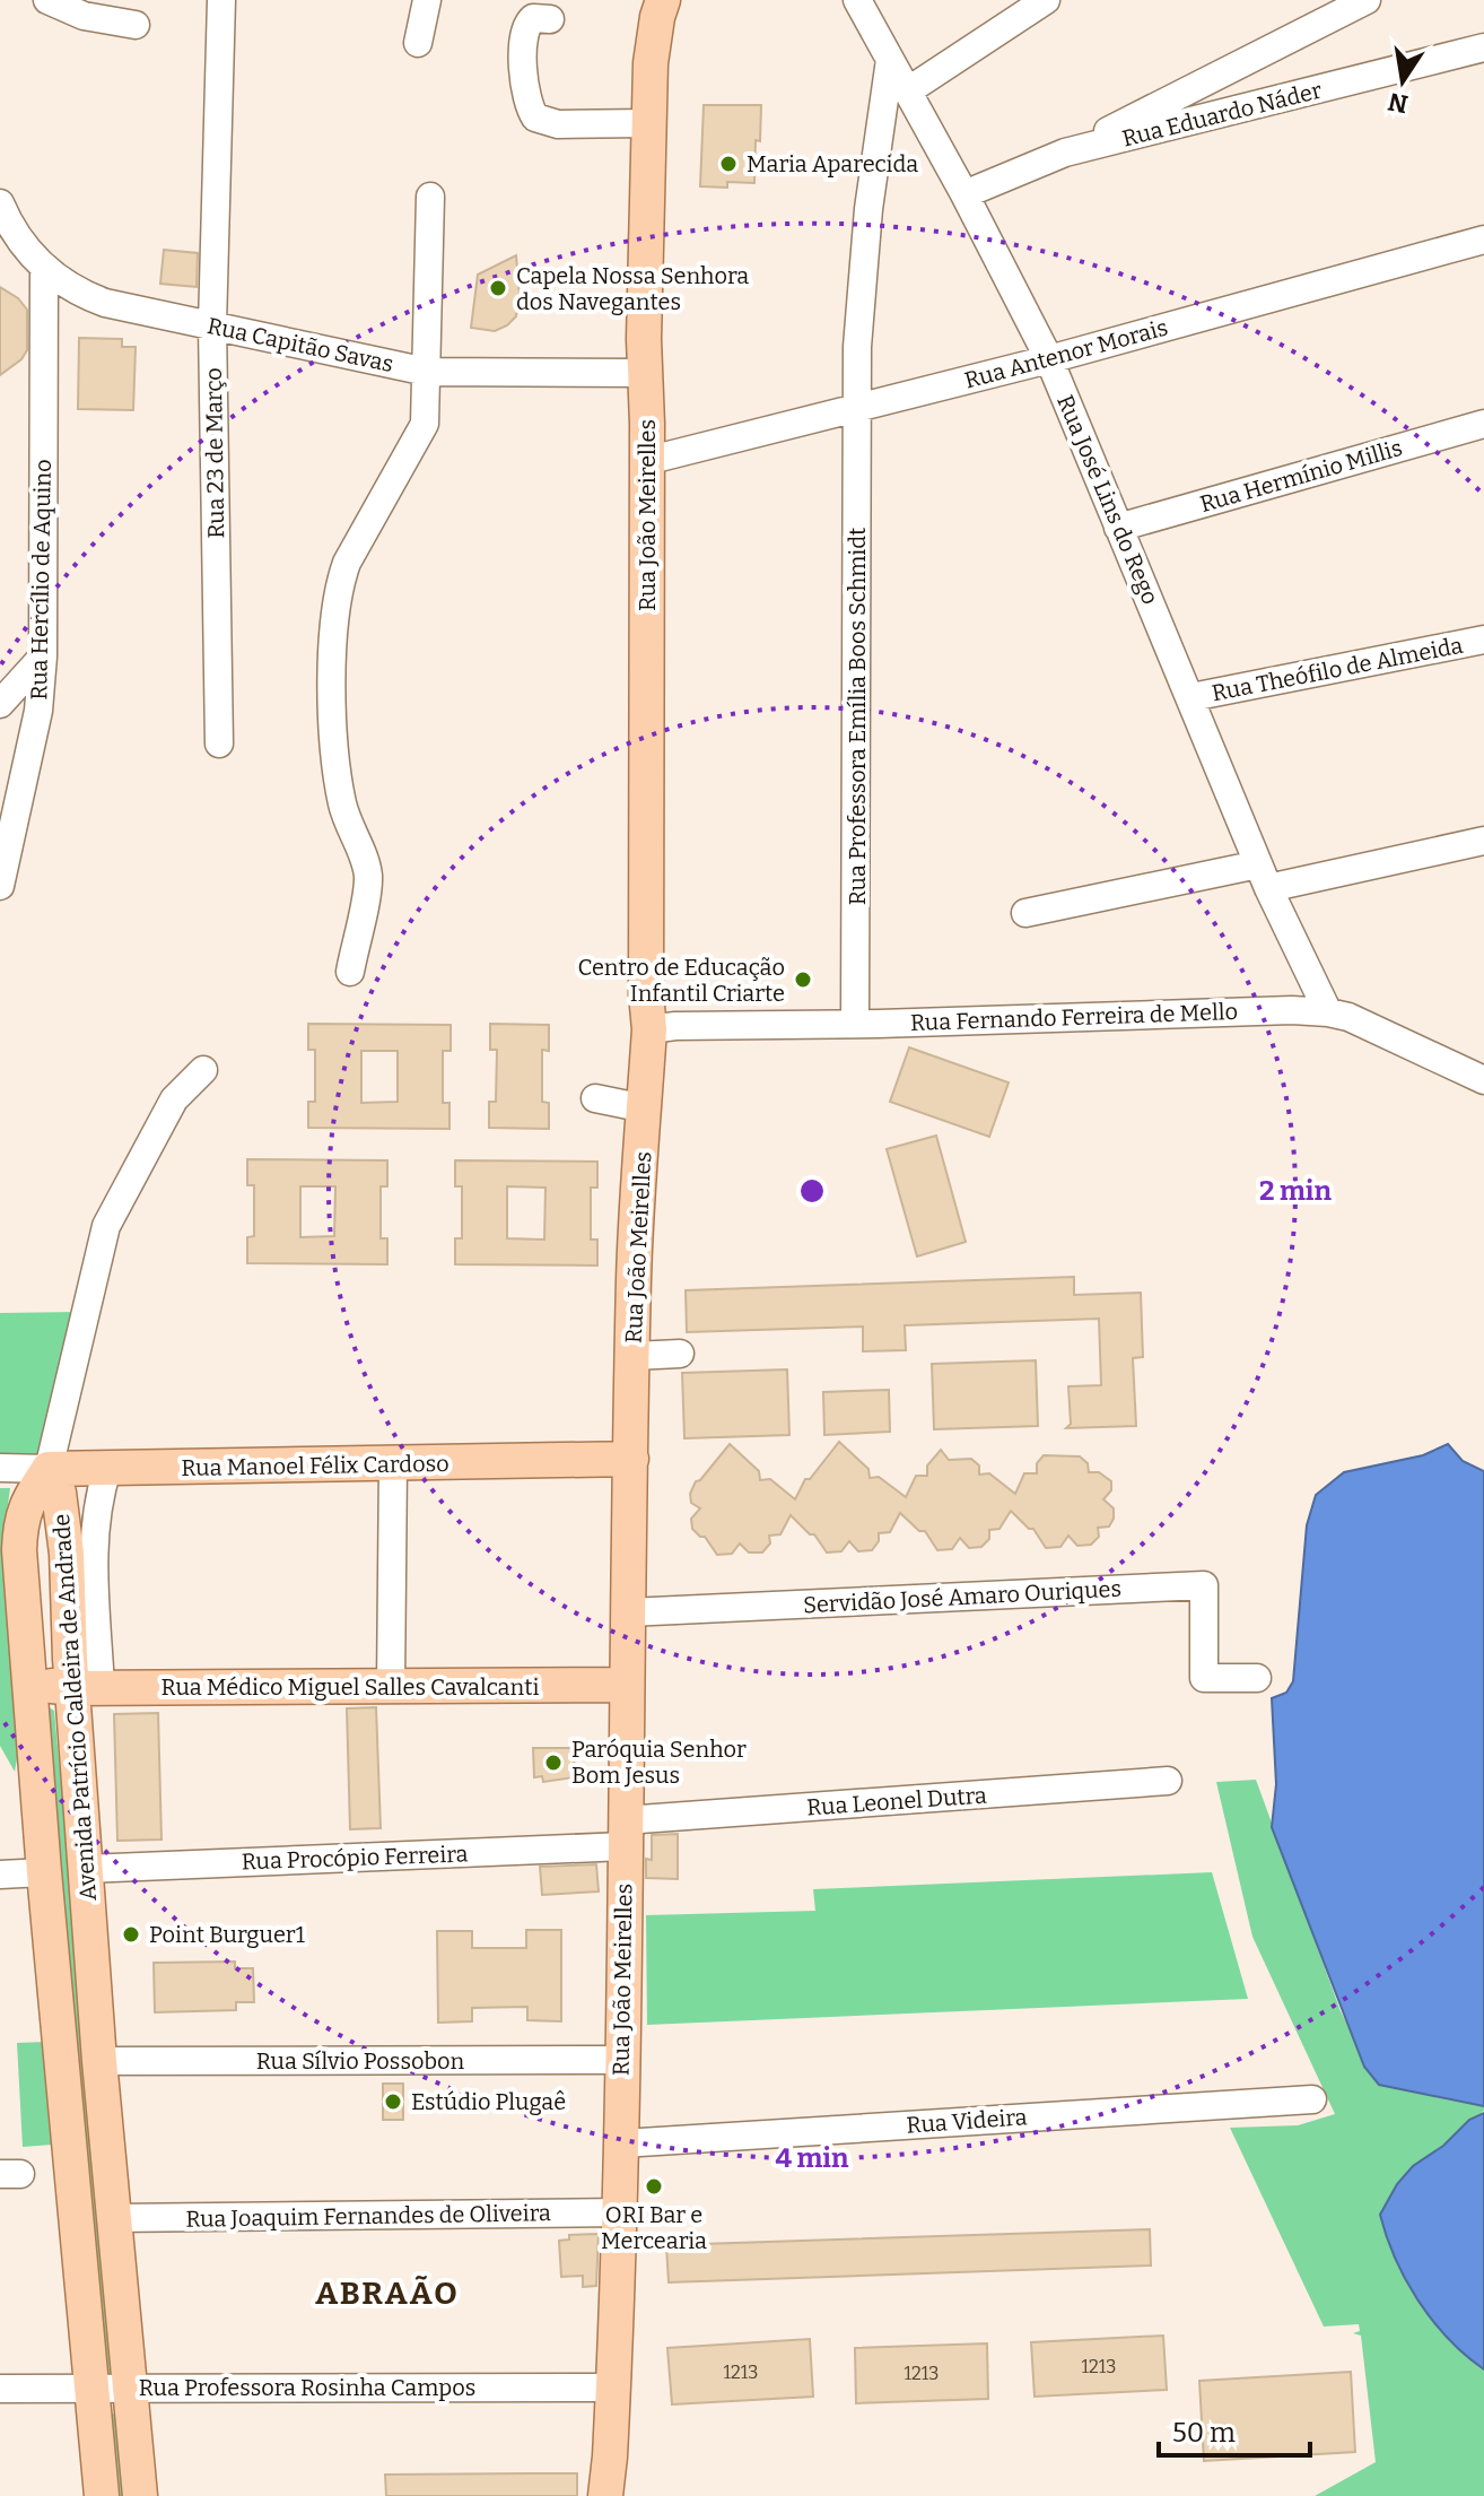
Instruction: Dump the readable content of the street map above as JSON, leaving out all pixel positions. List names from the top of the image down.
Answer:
{
  "streets": {
    "main road": [
      "Rua João Meirelles",
      "Rua Manoel Félix Cardoso",
      "Rua Médico Miguel Salles Cavalcanti",
      "Avenida Patrício Caldeira de Andrade"
    ],
    "street": [
      "Rua Eduardo Náder",
      "Rua Capitão Savas",
      "Rua Antenor Morais",
      "Rua 23 de Março",
      "Rua Hermínio Millis",
      "Rua José Lins do Rego",
      "Rua Hercílio de Aquino",
      "Rua Theófilo de Almeida",
      "Rua Professora Emília Boos Schmidt",
      "Rua Fernando Ferreira de Mello",
      "Servidão José Amaro Ouriques",
      "Rua Leonel Dutra",
      "Rua Procópio Ferreira",
      "Rua Sílvio Possobon",
      "Rua Videira",
      "Rua Joaquim Fernandes de Oliveira",
      "Rua Professora Rosinha Campos"
    ]
  },
  "crossings": [
    ["Rua Eduardo Náder", "Rua José Lins do Rego"],
    ["Rua Capitão Savas", "Rua 23 de Março"],
    ["Rua Capitão Savas", "Rua João Meirelles"],
    ["Rua Capitão Savas", "Rua Hercílio de Aquino"],
    ["Rua Antenor Morais", "Rua José Lins do Rego"],
    ["Rua Antenor Morais", "Rua João Meirelles"],
    ["Rua Antenor Morais", "Rua Professora Emília Boos Schmidt"],
    ["Rua Hermínio Millis", "Rua José Lins do Rego"],
    ["Rua José Lins do Rego", "Rua Theófilo de Almeida"],
    ["Rua José Lins do Rego", "Rua Professora Emília Boos Schmidt"],
    ["Rua José Lins do Rego", "Rua Fernando Ferreira de Mello"],
    ["Rua João Meirelles", "Rua Fernando Ferreira de Mello"],
    ["Rua João Meirelles", "Rua Manoel Félix Cardoso"],
    ["Rua João Meirelles", "Servidão José Amaro Ouriques"],
    ["Rua João Meirelles", "Rua Médico Miguel Salles Cavalcanti"],
    ["Rua João Meirelles", "Rua Leonel Dutra"],
    ["Rua João Meirelles", "Rua Procópio Ferreira"],
    ["Rua João Meirelles", "Rua Sílvio Possobon"],
    ["Rua João Meirelles", "Rua Videira"],
    ["Rua João Meirelles", "Rua Joaquim Fernandes de Oliveira"],
    ["Rua João Meirelles", "Rua Professora Rosinha Campos"],
    ["Rua Professora Emília Boos Schmidt", "Rua Fernando Ferreira de Mello"],
    ["Rua Manoel Félix Cardoso", "Avenida Patrício Caldeira de Andrade"],
    ["Rua Médico Miguel Salles Cavalcanti", "Avenida Patrício Caldeira de Andrade"],
    ["Avenida Patrício Caldeira de Andrade", "Rua Procópio Ferreira"],
    ["Avenida Patrício Caldeira de Andrade", "Rua Sílvio Possobon"],
    ["Avenida Patrício Caldeira de Andrade", "Rua Joaquim Fernandes de Oliveira"],
    ["Avenida Patrício Caldeira de Andrade", "Rua Professora Rosinha Campos"],
    ["Rua Leonel Dutra", "Rua Procópio Ferreira"]
  ],
  "districts": ["ABRAÃO"],
  "places": [
    "Maria Aparecida",
    "Capela Nossa Senhora dos Navegantes",
    "Centro de Educação Infantil Criarte",
    "Paróquia Senhor Bom Jesus",
    "Point Burguer1",
    "Estúdio Plugaê",
    "ORI Bar e Mercearia"
  ],
  "house_numbers": ["1213", "1213", "1213"],
  "scale_bar": "50 m",
  "north": "bottom",
  "rings": ["2 min", "4 min"]
}
